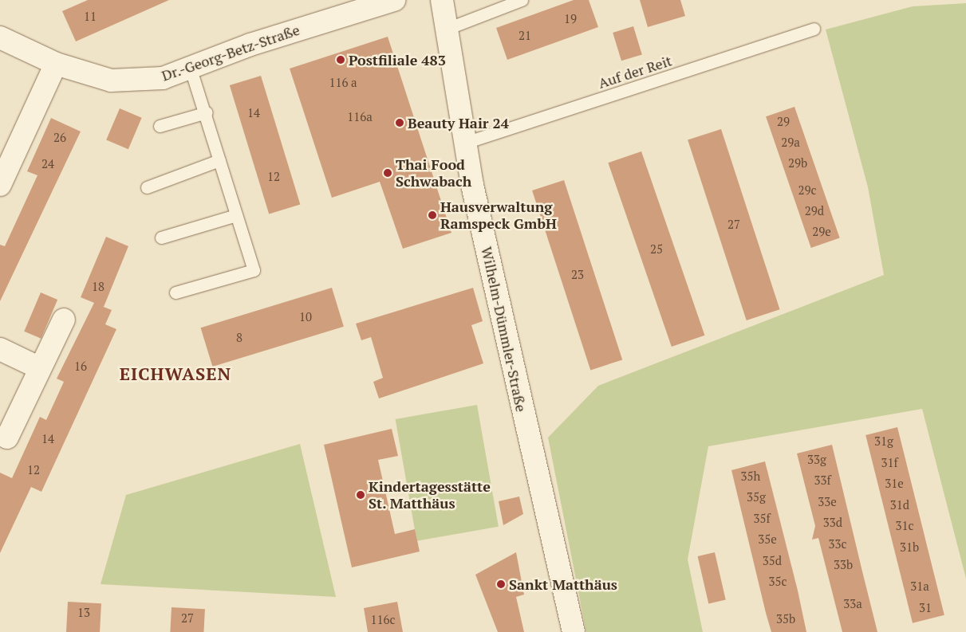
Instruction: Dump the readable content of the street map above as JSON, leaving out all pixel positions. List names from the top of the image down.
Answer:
{
  "streets": {
    "street": ["Dr.-Georg-Betz-Straße", "Wilhelm-Dümmler-Straße"],
    "lane": ["Auf der Reit"]
  },
  "crossings": [
    ["Auf der Reit", "Wilhelm-Dümmler-Straße"]
  ],
  "districts": ["EICHWASEN"],
  "places": [
    "Postfiliale 483",
    "Beauty Hair 24",
    "Thai Food Schwabach",
    "Hausverwaltung Ramspeck GmbH",
    "Kindertagesstätte St. Matthäus",
    "Sankt Matthäus"
  ],
  "house_numbers": [
    "11",
    "19",
    "21",
    "116 a",
    "14",
    "116a",
    "29",
    "26",
    "29a",
    "29b",
    "24",
    "12",
    "29c",
    "29d",
    "27",
    "29e",
    "25",
    "23",
    "18",
    "10",
    "8",
    "16",
    "14",
    "31g",
    "33g",
    "31f",
    "12",
    "35h",
    "33f",
    "31e",
    "35g",
    "33e",
    "31d",
    "35f",
    "33d",
    "31c",
    "35e",
    "33c",
    "31b",
    "35d",
    "33b",
    "35c",
    "31a",
    "33a",
    "31",
    "13",
    "27",
    "35b",
    "116c"
  ]
}
